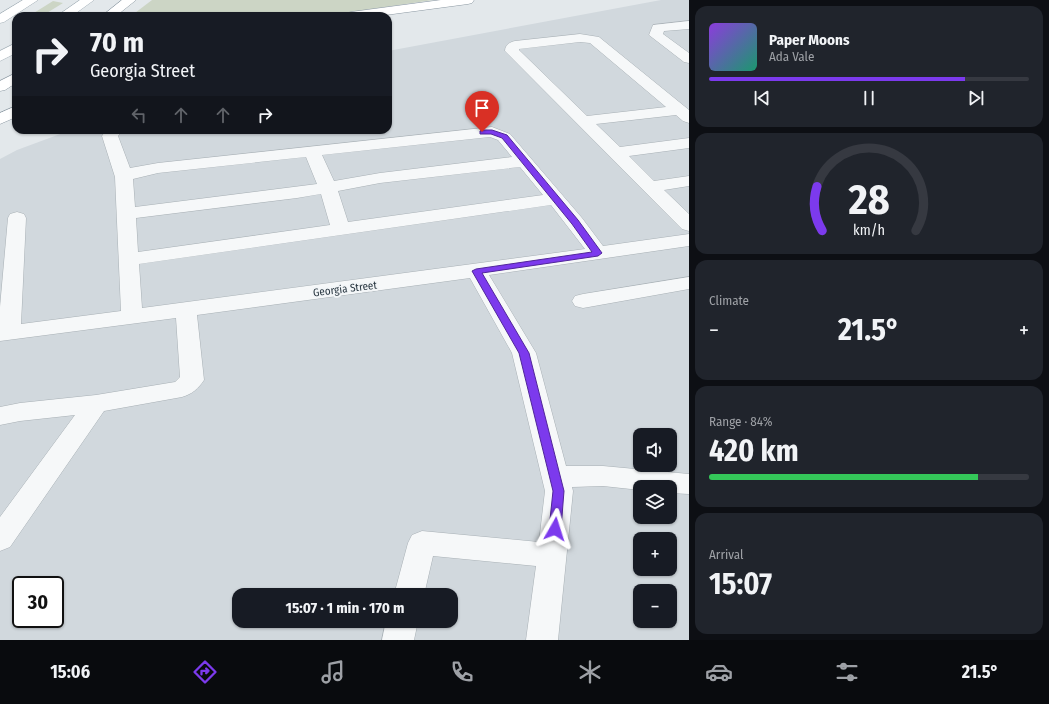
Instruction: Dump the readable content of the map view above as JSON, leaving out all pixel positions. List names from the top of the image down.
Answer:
{
  "streets": {
    "street": ["Georgia Street"]
  },
  "page": {
    "turn": ["70 m", "Georgia Street"],
    "song": ["Paper Moons", "Ada Vale"],
    "tile": [
      "Climate",
      ["Range · 84%", "420 km"],
      ["Arrival", "15:07"]
    ],
    "heat": ["−", "21.5°", "+"],
    "map_buttons": ["+", "−"],
    "limit": "30",
    "trip": "15:07 · 1 min · 170 m",
    "tabs": ["15:06", "21.5°"],
    "gauge": ["28", "km/h"]
  }
}
